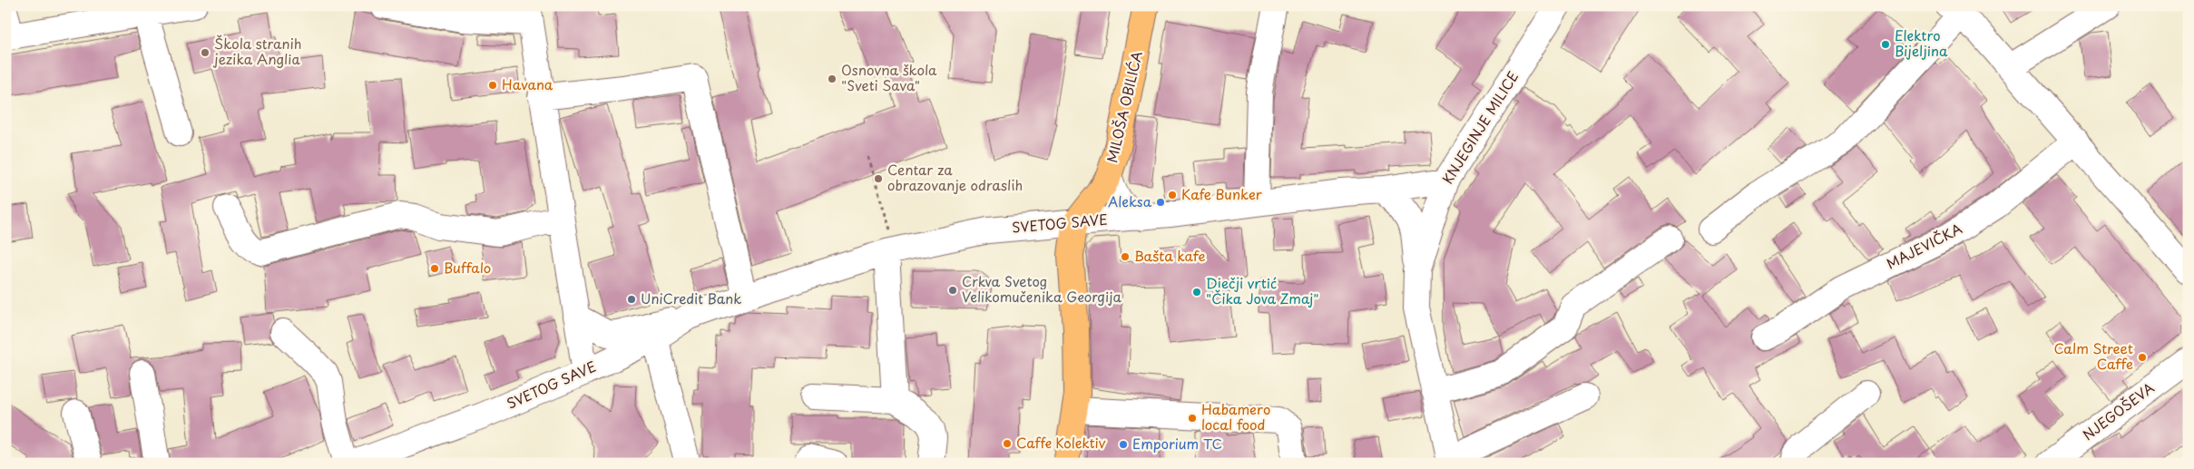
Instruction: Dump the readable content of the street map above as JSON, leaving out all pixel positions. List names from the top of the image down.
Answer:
{
  "streets": {
    "main road": ["MILOŠA OBILIĆA"],
    "street": [
      "KNJEGINJE MILICE",
      "SVETOG SAVE",
      "MAJEVIČKA",
      "NJEGOŠEVA"
    ]
  },
  "crossings": [
    ["MILOŠA OBILIĆA", "SVETOG SAVE"],
    ["KNJEGINJE MILICE", "SVETOG SAVE"]
  ],
  "places": [
    "Elektro Bijeljina",
    "Škola stranih jezika Anglia",
    "Osnovna škola \"Sveti Sava\"",
    "Havana",
    "Centar za obrazovanje odraslih",
    "Kafe Bunker",
    "Aleksa",
    "Bašta kafe",
    "Buffalo",
    "Crkva Svetog Velikomučenika Georgija",
    "Dječji vrtić \"Čika Jova Zmaj\"",
    "UniCredit Bank",
    "Calm Street Caffe",
    "Habamero local food",
    "Caffe Kolektiv",
    "Emporium TC"
  ]
}
